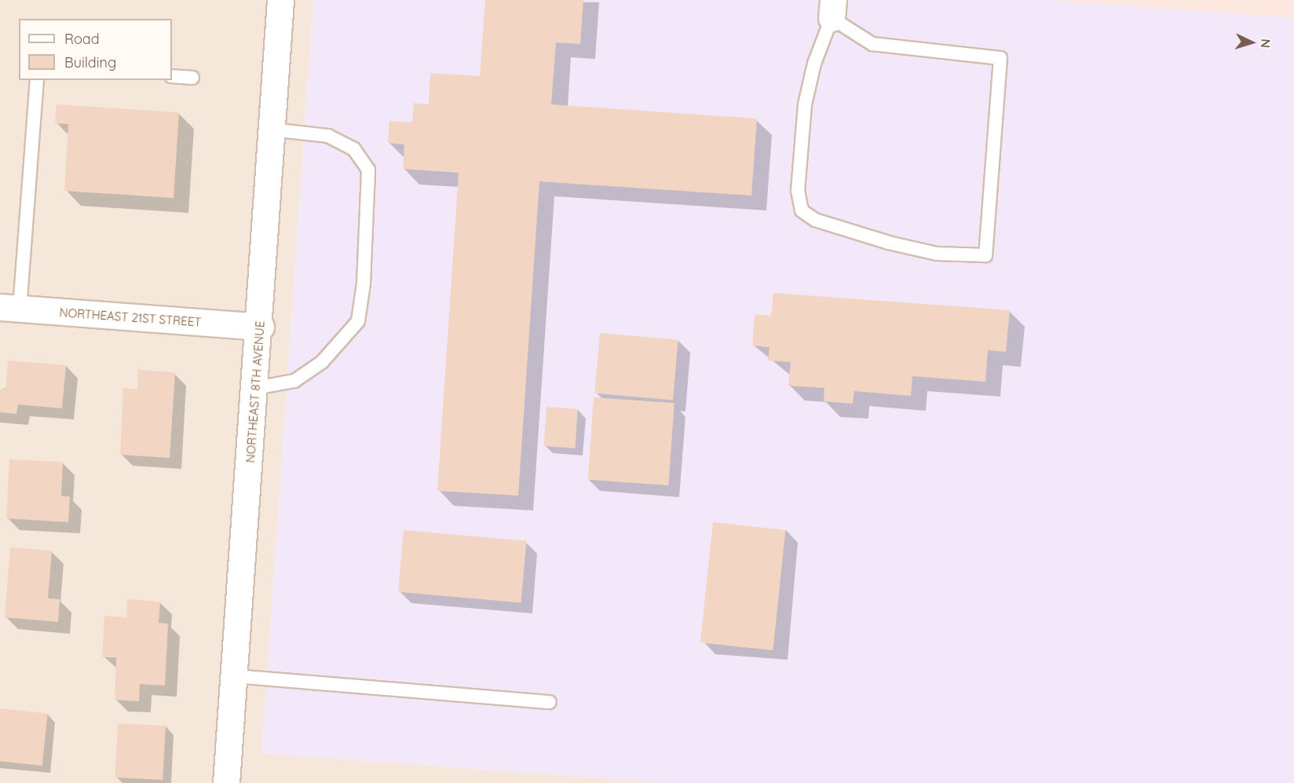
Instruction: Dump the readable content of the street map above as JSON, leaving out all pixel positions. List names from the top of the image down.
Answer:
{
  "streets": {
    "street": ["NORTHEAST 21ST STREET", "NORTHEAST 8TH AVENUE"]
  },
  "crossings": [
    ["NORTHEAST 21ST STREET", "NORTHEAST 8TH AVENUE"]
  ],
  "legend": ["Road", "Building"],
  "north": "right"
}
